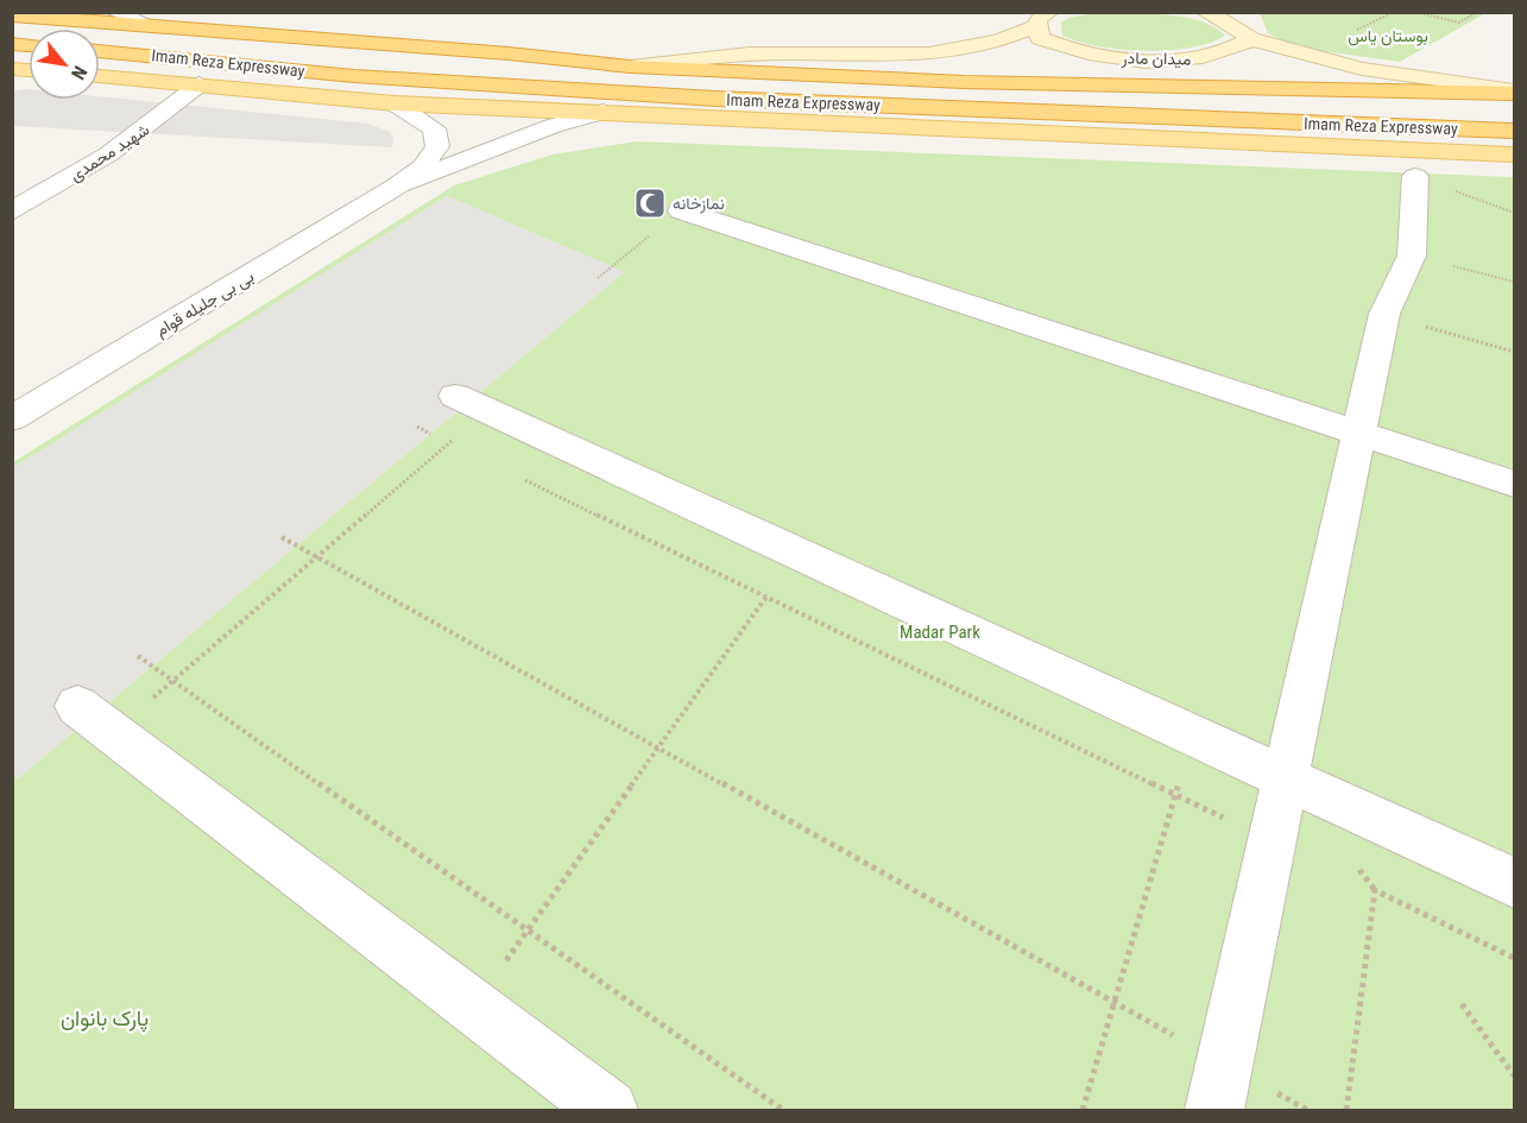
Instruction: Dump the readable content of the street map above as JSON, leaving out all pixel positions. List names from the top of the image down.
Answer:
{
  "streets": {
    "highway": ["Imam Reza Expressway"],
    "main road": ["میدان مادر"],
    "street": ["شهید محمدی", "بی بی جلیله قوام"]
  },
  "parks": ["بوستان یاس", "Madar Park", "پارک بانوان"],
  "places": {
    "mosque": ["نمازخانه"]
  },
  "north": "bottom right"
}
